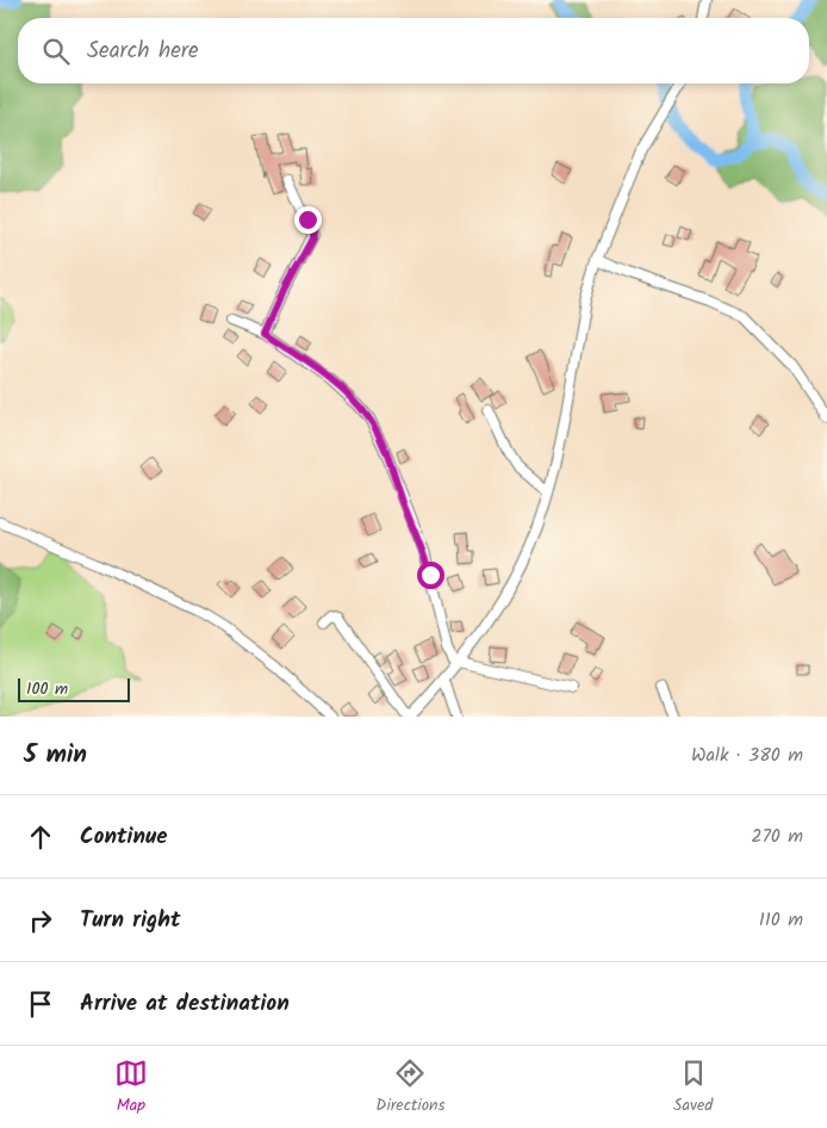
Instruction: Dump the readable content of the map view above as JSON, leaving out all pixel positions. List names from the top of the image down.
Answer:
{
  "scale_bar": "100 m",
  "page": {
    "search": "Search here",
    "scale": "100 m",
    "heading": ["5 min", "Walk · 380 m"],
    "list": [
      ["Continue", "270 m"],
      ["Turn right", "110 m"],
      "Arrive at destination"
    ],
    "nav": ["Map", "Directions", "Saved"]
  }
}
